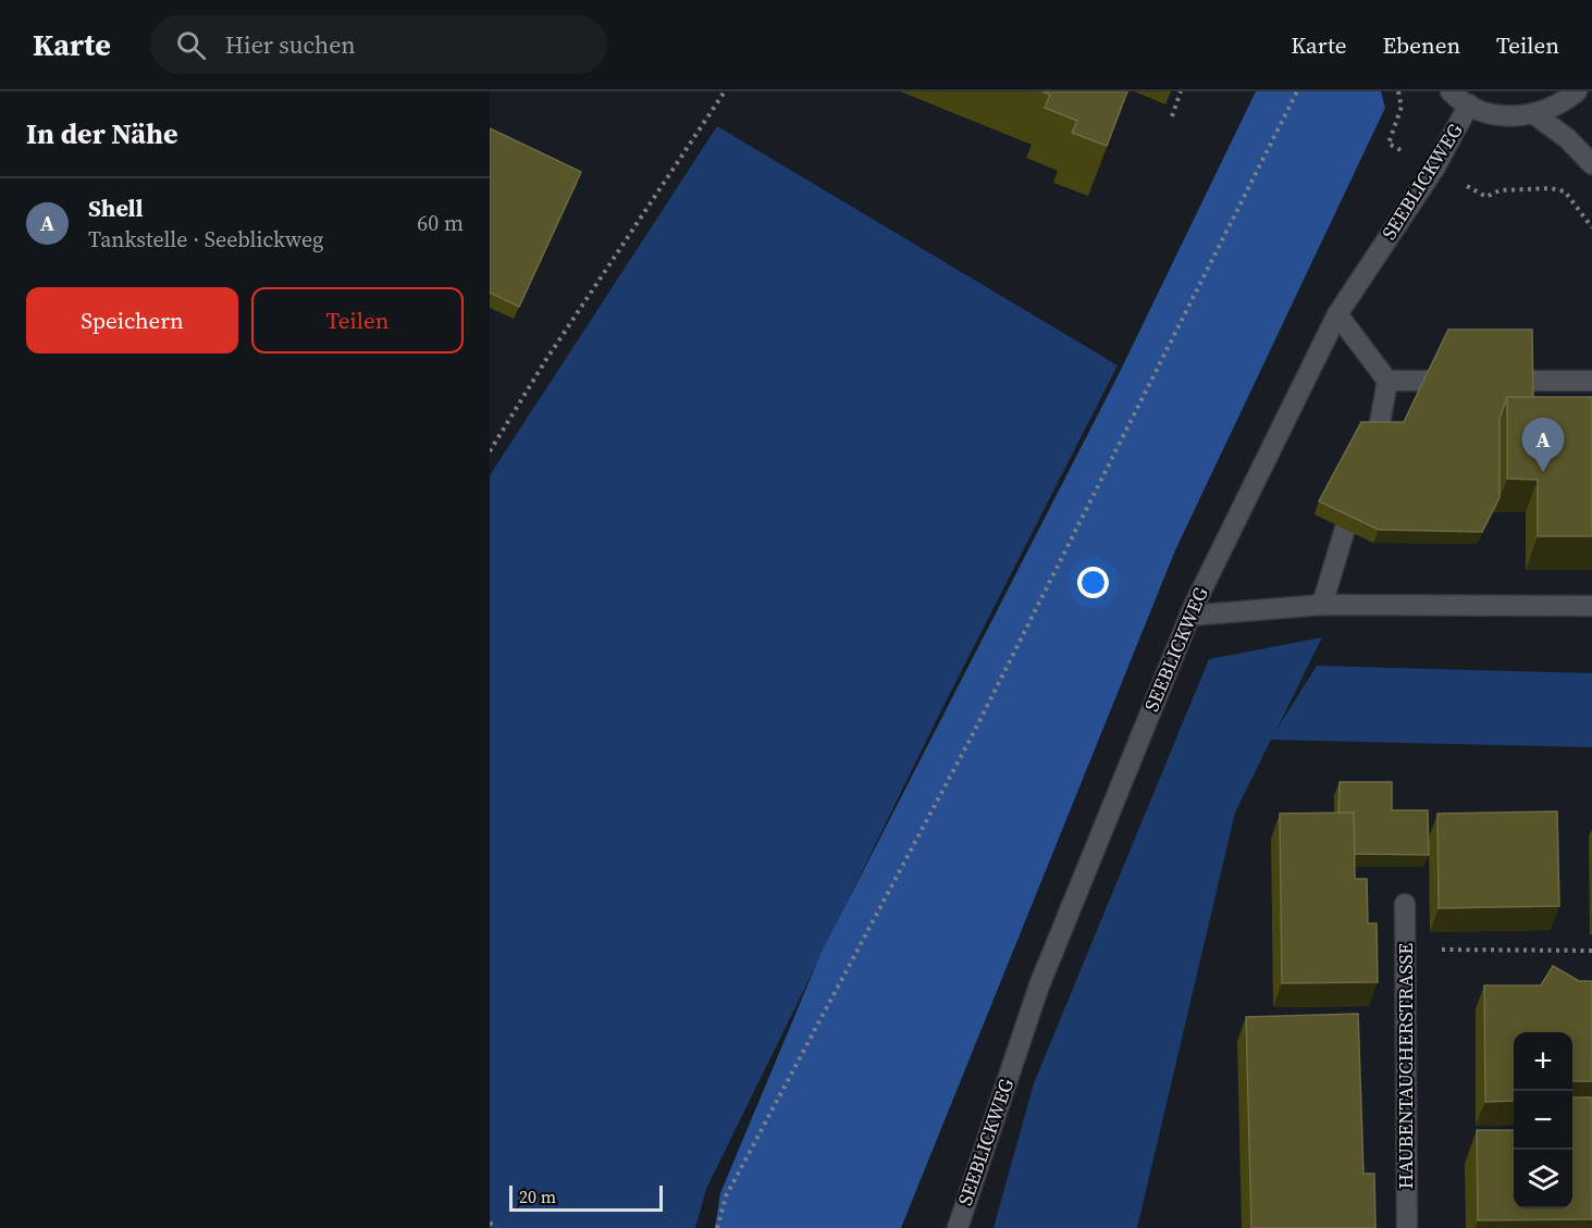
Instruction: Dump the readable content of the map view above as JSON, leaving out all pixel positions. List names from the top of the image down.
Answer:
{
  "streets": {
    "main road": ["SEEBLICKWEG", "HAUBENTAUCHERSTRASSE"]
  },
  "scale_bar": "20 m",
  "page": {
    "header": "Karte",
    "search": "Hier suchen",
    "nav": ["Karte", "Ebenen", "Teilen"],
    "heading": "In der Nähe",
    "list": [
      {
        "mark": "A",
        "name": "Shell",
        "note": "Tankstelle · Seeblickweg",
        "value": "60 m"
      }
    ],
    "buttons": ["Speichern", "Teilen"],
    "pins": "A",
    "map_buttons": ["+", "−"],
    "scale": "20 m"
  }
}
